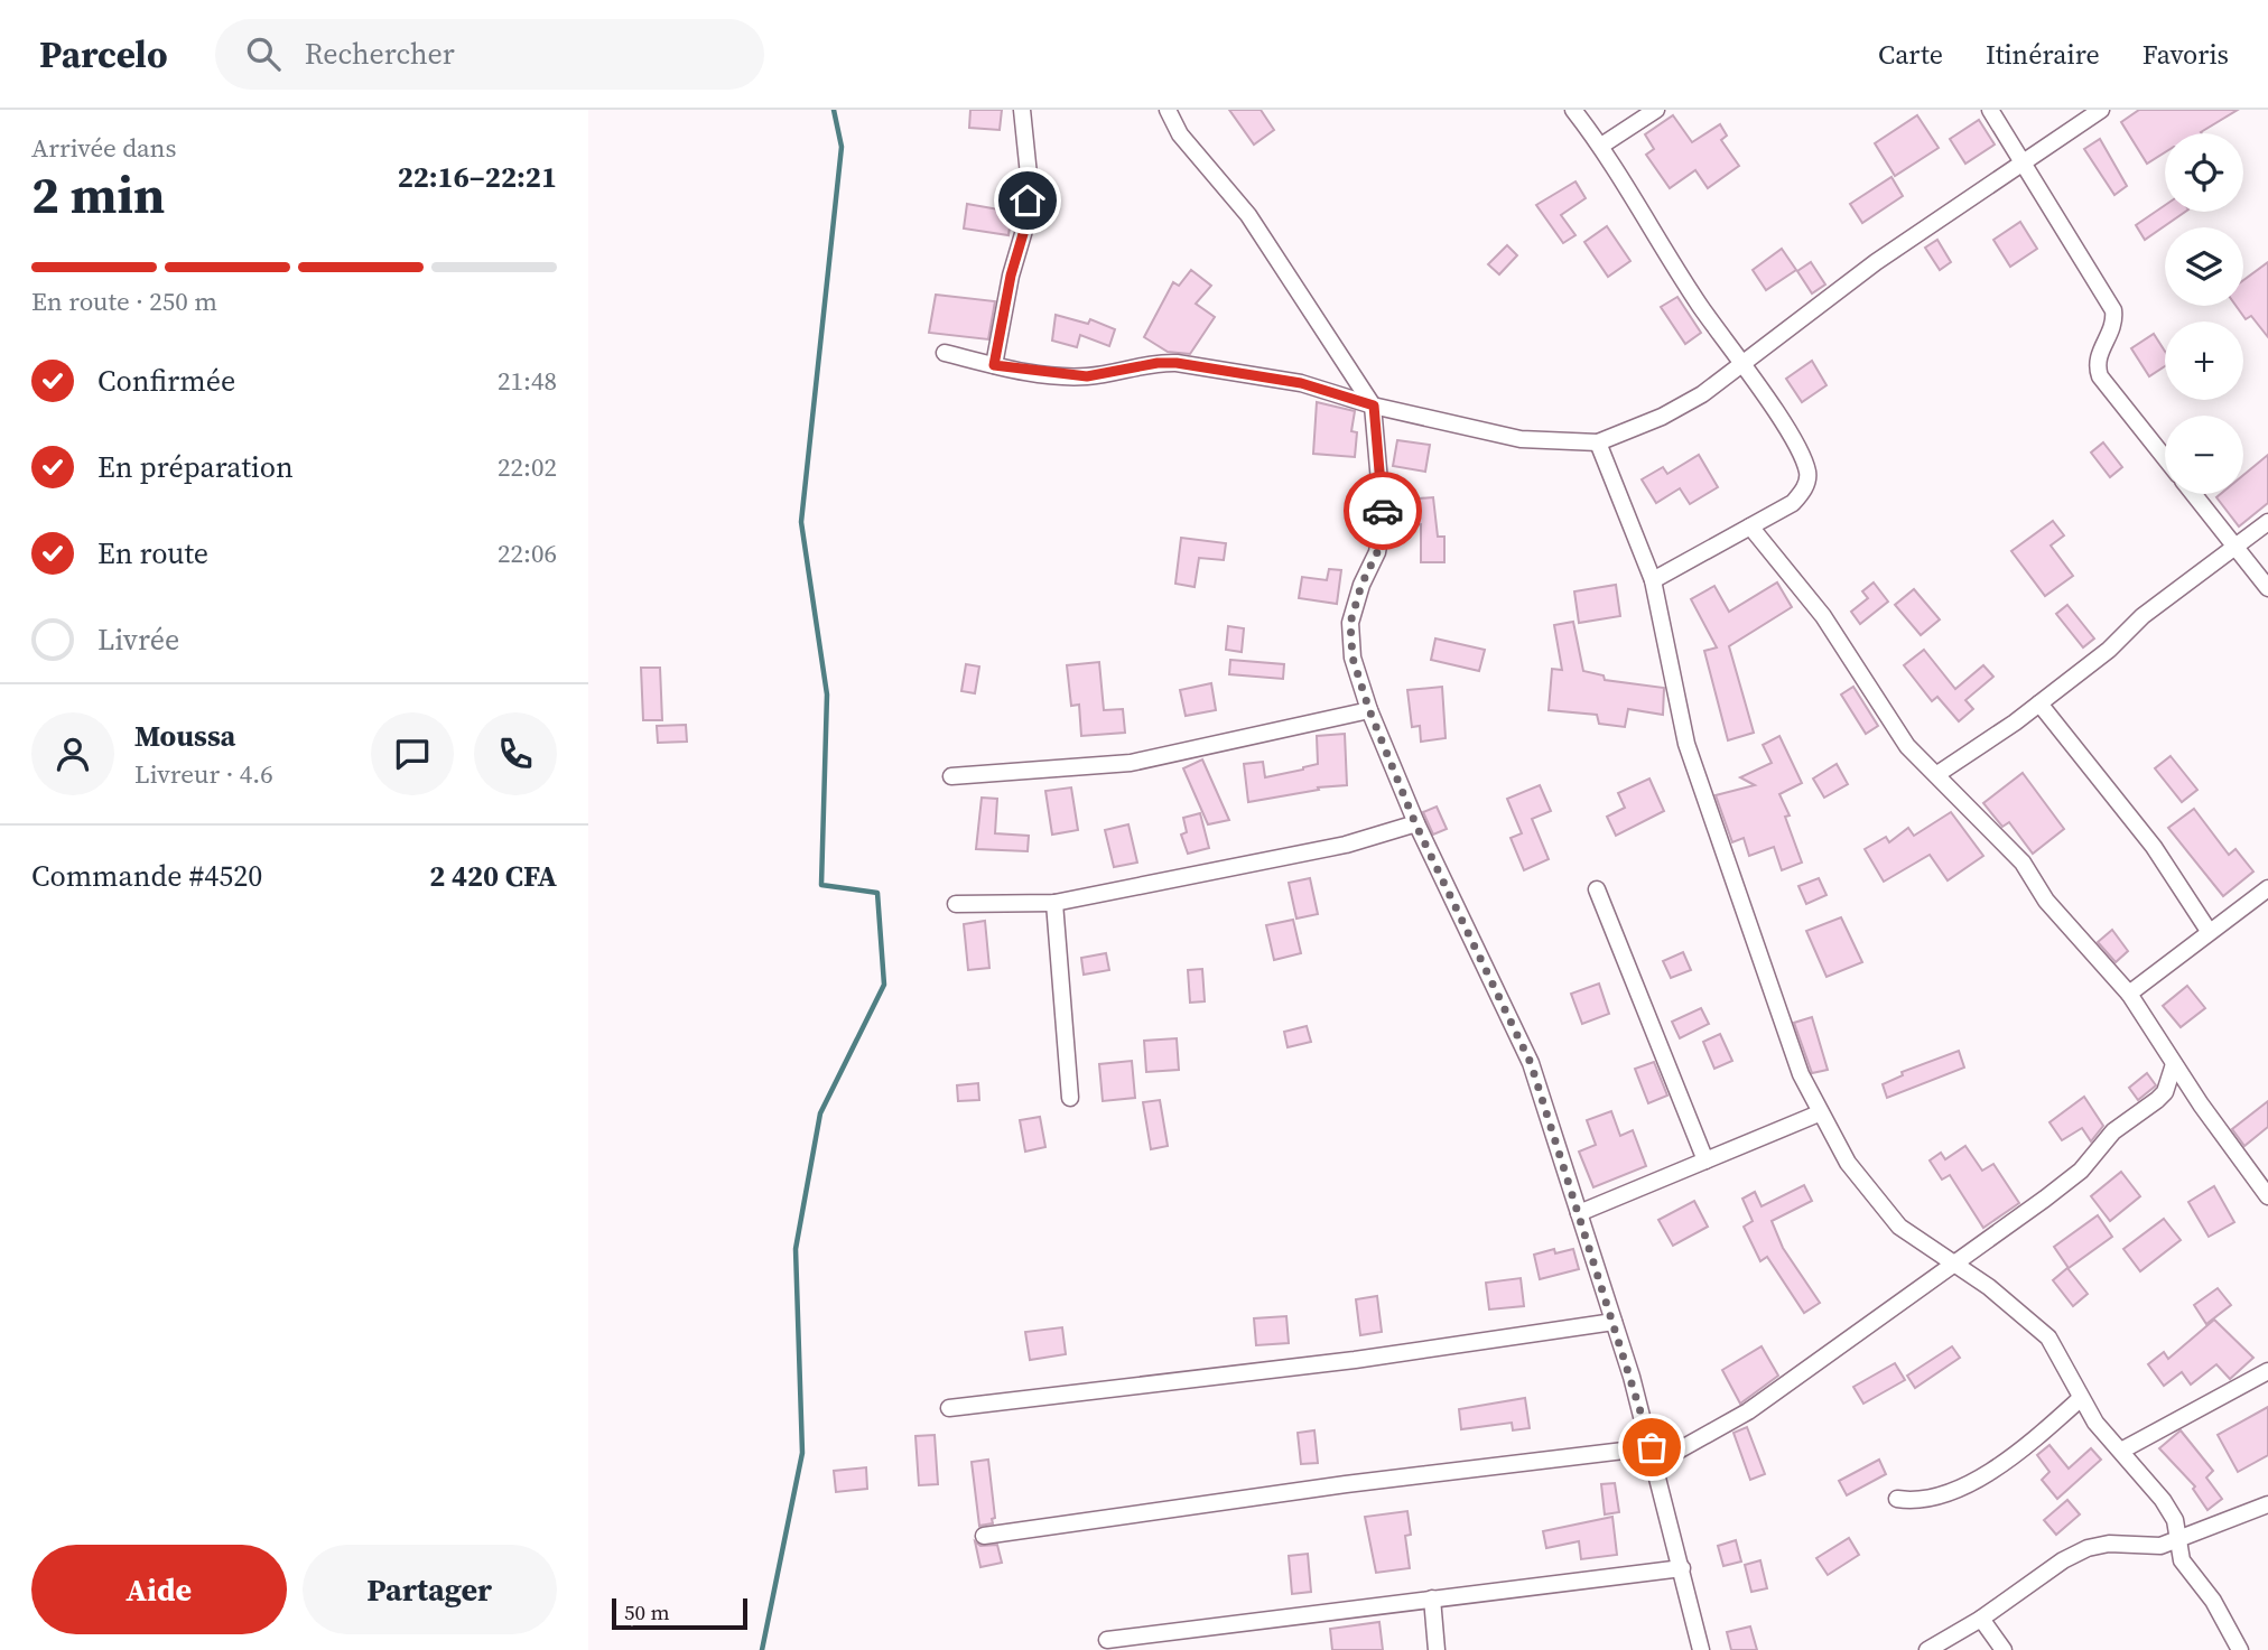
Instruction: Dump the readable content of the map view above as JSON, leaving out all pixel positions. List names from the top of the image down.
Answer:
{
  "scale_bar": "50 m",
  "page": {
    "header": "Parcelo",
    "search": "Rechercher",
    "nav": ["Carte", "Itinéraire", "Favoris"],
    "heading": ["2 min", "Arrivée dans", "22:16–22:21"],
    "panel": [
      "Moussa",
      "Livreur · 4.6",
      "Commande #4520",
      "2 420 CFA"
    ],
    "map_buttons": ["+", "−"],
    "bar": "En route · 250 m",
    "list": [
      ["Confirmée", "21:48"],
      ["En préparation", "22:02"],
      ["En route", "22:06"],
      "Livrée"
    ],
    "buttons": ["Aide", "Partager"],
    "scale": "50 m"
  }
}
